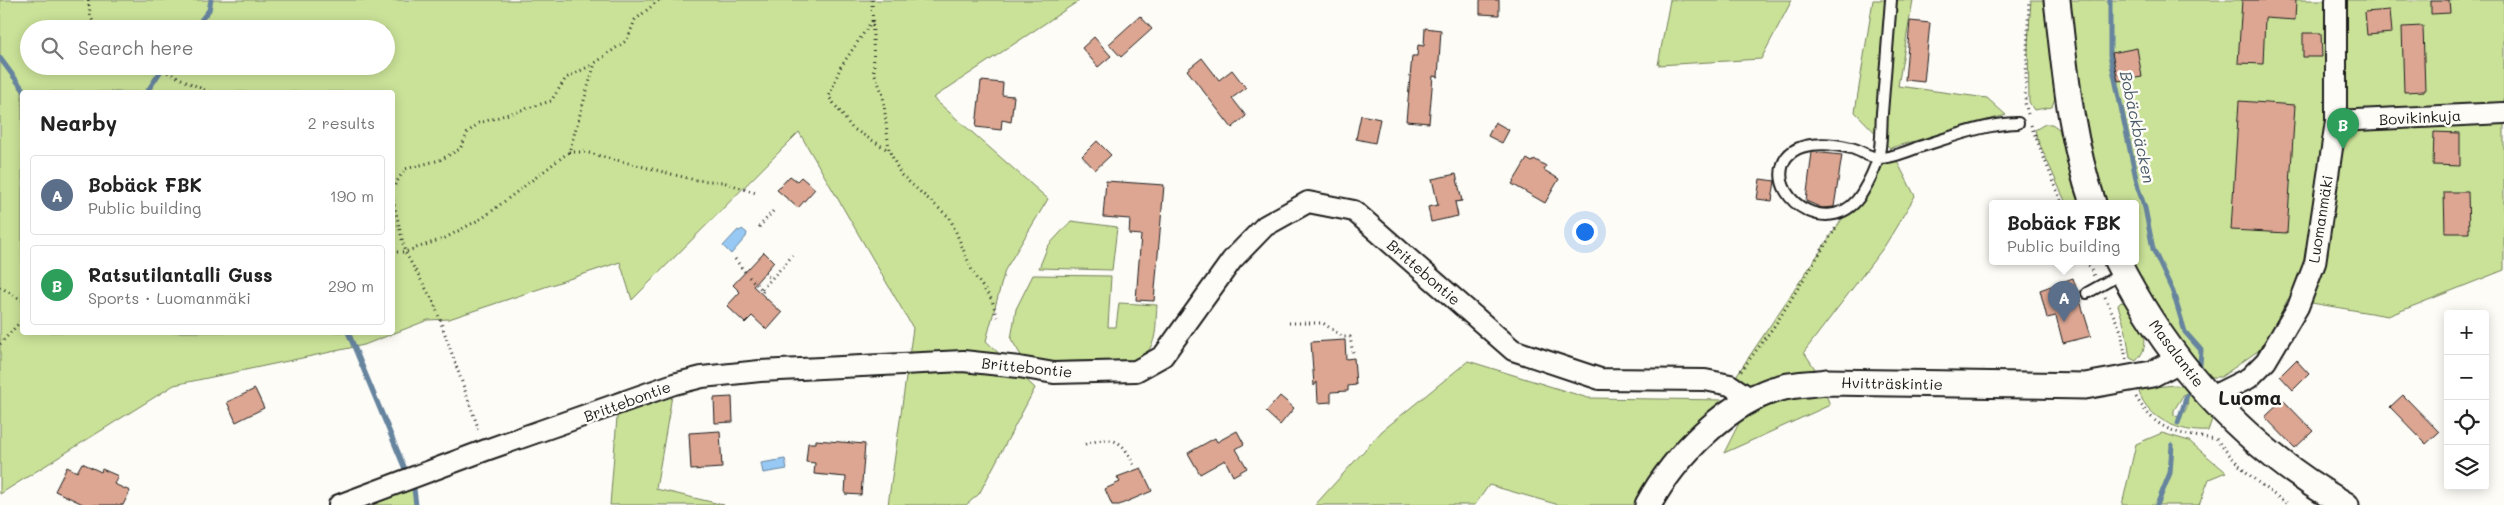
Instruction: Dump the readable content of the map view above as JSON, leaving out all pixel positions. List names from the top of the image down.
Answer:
{
  "streets": {
    "street": [
      "Bovikinkuja",
      "Luomanmäki",
      "Brittebontie",
      "Masalantie",
      "Hvitträskintie"
    ]
  },
  "crossings": [
    ["Bovikinkuja", "Luomanmäki"],
    ["Luomanmäki", "Masalantie"],
    ["Brittebontie", "Hvitträskintie"],
    ["Masalantie", "Hvitträskintie"]
  ],
  "districts": ["Luoma"],
  "water": ["Bobäckbäcken"],
  "page": {
    "search": "Search here",
    "heading": ["Nearby", "2 results"],
    "pins": ["B", "A"],
    "list": [
      {
        "mark": "A",
        "name": "Bobäck FBK",
        "note": "Public building",
        "value": "190 m"
      },
      {
        "mark": "B",
        "name": "Ratsutilantalli Guss",
        "note": "Sports · Luomanmäki",
        "value": "290 m"
      }
    ],
    "popup": ["Bobäck FBK", "Public building"],
    "map_buttons": ["+", "−"]
  }
}
